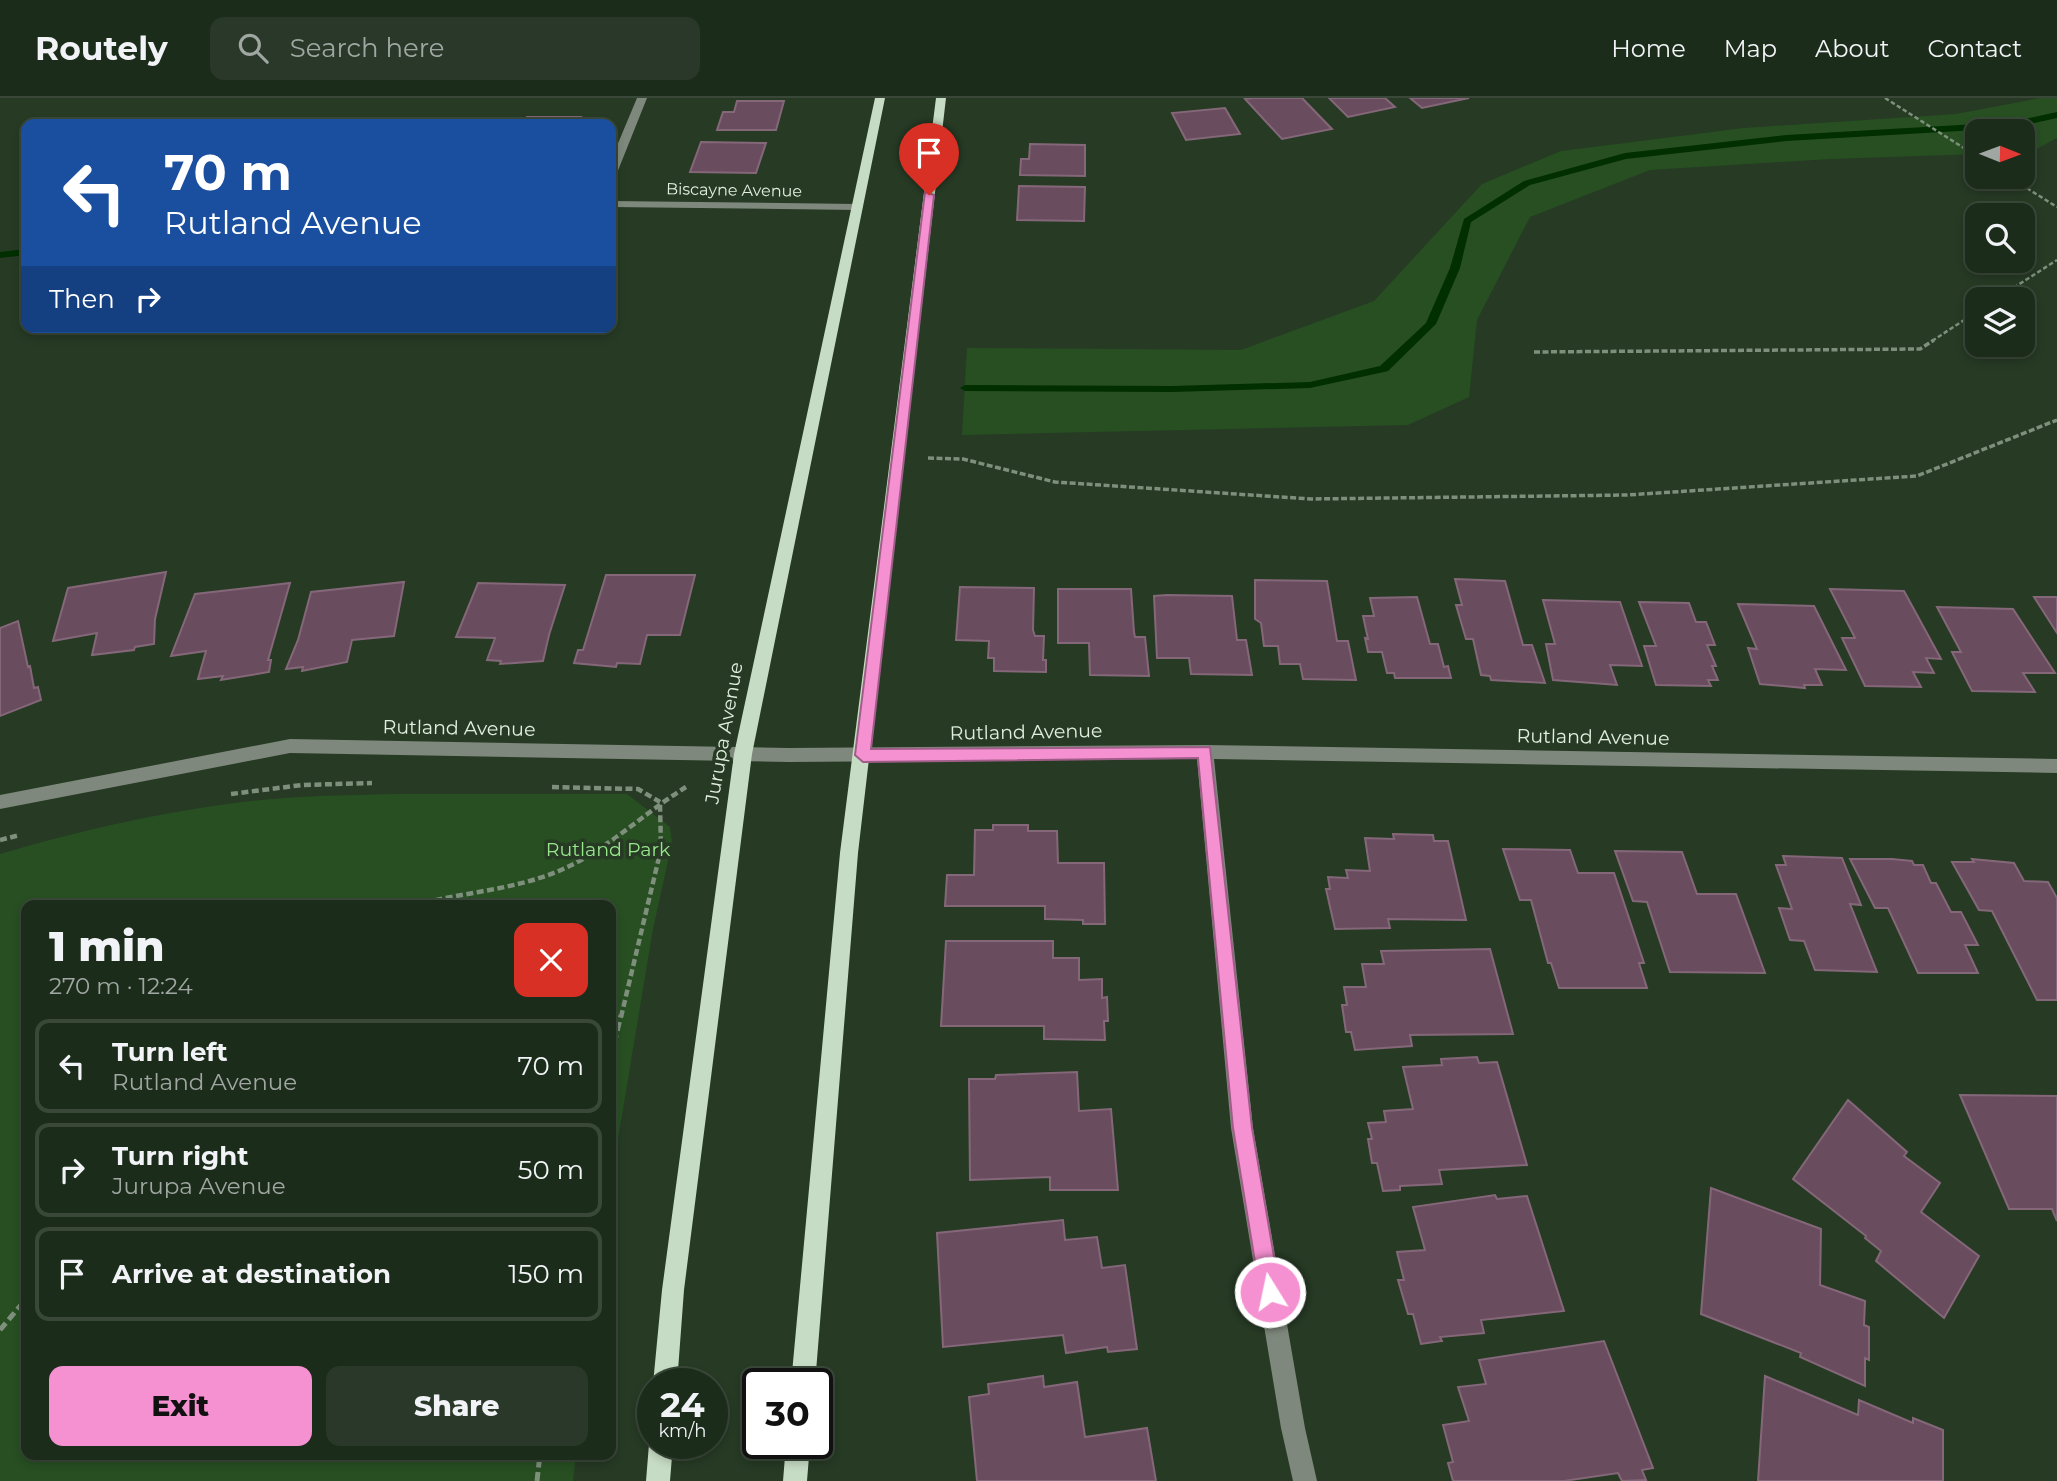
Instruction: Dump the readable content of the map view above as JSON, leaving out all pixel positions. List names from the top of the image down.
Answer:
{
  "streets": {
    "main road": ["Jurupa Avenue"],
    "street": ["Biscayne Avenue", "Rutland Avenue"]
  },
  "crossings": [
    ["Biscayne Avenue", "Jurupa Avenue"],
    ["Rutland Avenue", "Jurupa Avenue"]
  ],
  "parks": ["Rutland Park"],
  "north": "right",
  "page": {
    "header": "Routely",
    "search": "Search here",
    "nav": [
      "Home",
      "Map",
      "About",
      "Contact"
    ],
    "turn": ["70 m", "Rutland Avenue"],
    "then": "Then",
    "heading": ["1 min", "270 m · 12:24"],
    "list": [
      {
        "name": "Turn left",
        "note": "Rutland Avenue",
        "value": "70 m"
      },
      {
        "name": "Turn right",
        "note": "Jurupa Avenue",
        "value": "50 m"
      },
      {
        "name": "Arrive at destination",
        "value": "150 m"
      }
    ],
    "buttons": ["Exit", "Share"],
    "speed": "24 km/h",
    "limit": "30"
  }
}
